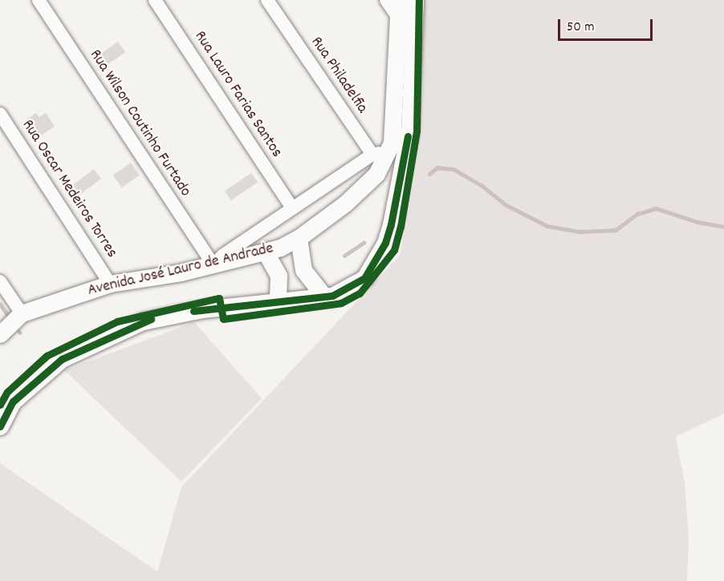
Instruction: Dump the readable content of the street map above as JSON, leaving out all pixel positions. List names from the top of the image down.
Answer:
{
  "streets": {
    "street": [
      "Rua Philadelfia",
      "Rua Lauro Farias Santos",
      "Rua Wilson Coutinho Furtado",
      "Rua Oscar Medeiros Torres",
      "Avenida José Lauro de Andrade"
    ]
  },
  "crossings": [
    ["Rua Wilson Coutinho Furtado", "Avenida José Lauro de Andrade"],
    ["Rua Oscar Medeiros Torres", "Avenida José Lauro de Andrade"]
  ],
  "scale_bar": "50 m"
}
